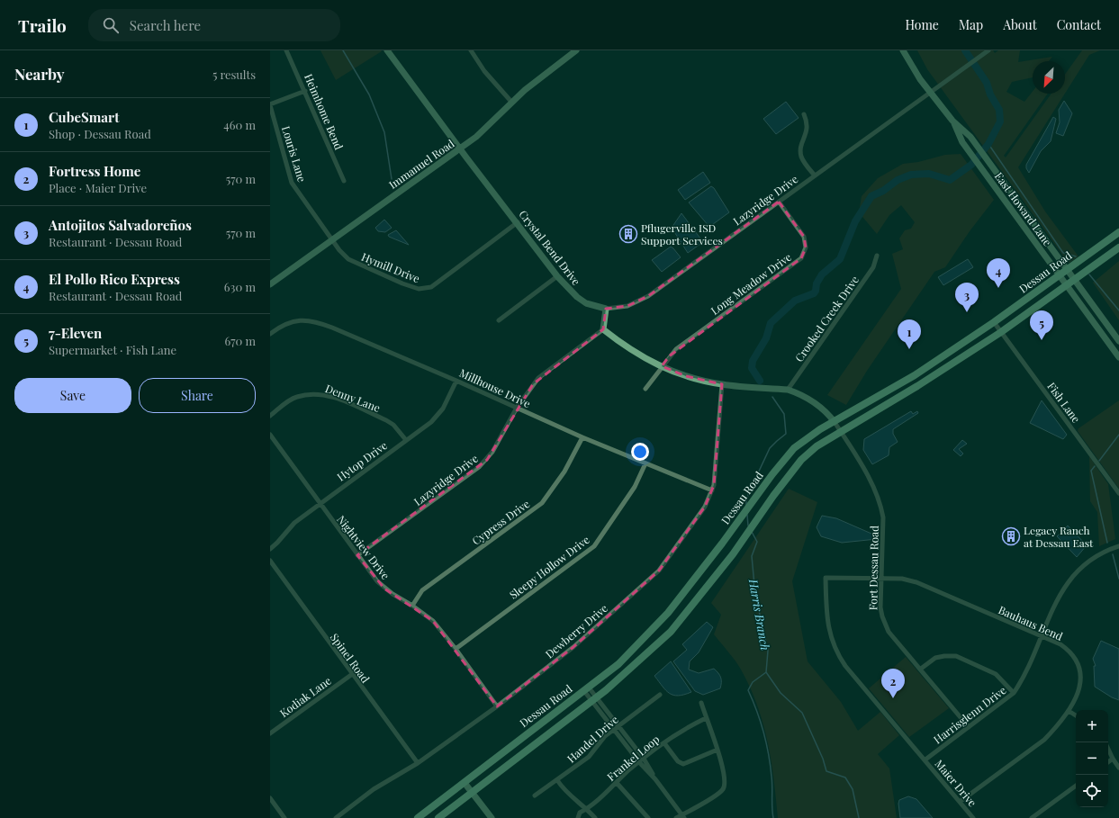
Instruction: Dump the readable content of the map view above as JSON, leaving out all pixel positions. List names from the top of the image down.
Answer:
{
  "streets": {
    "main road": ["Dessau Road"],
    "street": [
      "Heimhome Bend",
      "Louris Lane",
      "Immanuel Road",
      "Lazyridge Drive",
      "East Howard Lane",
      "Crystal Bend Drive",
      "Hymill Drive",
      "Long Meadow Drive",
      "Crooked Creek Drive",
      "Millhouse Drive",
      "Denny Lane",
      "Fish Lane",
      "Hytop Drive",
      "Cypress Drive",
      "Nightview Drive",
      "Sleepy Hollow Drive",
      "Fort Dessau Road",
      "Bauhaus Bend",
      "Dewberry Drive",
      "Spinel Road",
      "Kodiak Lane",
      "Harrisglenn Drive",
      "Handel Drive",
      "Frankel Loop",
      "Maier Drive"
    ]
  },
  "crossings": [
    ["Louris Lane", "Immanuel Road"],
    ["Louris Lane", "Hymill Drive"],
    ["Immanuel Road", "Crystal Bend Drive"],
    ["Immanuel Road", "Hymill Drive"],
    ["Lazyridge Drive", "East Howard Lane"],
    ["Lazyridge Drive", "Crystal Bend Drive"],
    ["Lazyridge Drive", "Long Meadow Drive"],
    ["Lazyridge Drive", "Millhouse Drive"],
    ["Lazyridge Drive", "Nightview Drive"],
    ["East Howard Lane", "Dessau Road"],
    ["Crystal Bend Drive", "Hymill Drive"],
    ["Dessau Road", "Fish Lane"],
    ["Dessau Road", "Fort Dessau Road"],
    ["Millhouse Drive", "Hytop Drive"],
    ["Millhouse Drive", "Cypress Drive"],
    ["Millhouse Drive", "Sleepy Hollow Drive"],
    ["Millhouse Drive", "Dewberry Drive"],
    ["Denny Lane", "Hytop Drive"],
    ["Hytop Drive", "Nightview Drive"],
    ["Cypress Drive", "Nightview Drive"],
    ["Nightview Drive", "Sleepy Hollow Drive"],
    ["Nightview Drive", "Dewberry Drive"],
    ["Fort Dessau Road", "Bauhaus Bend"],
    ["Fort Dessau Road", "Harrisglenn Drive"],
    ["Bauhaus Bend", "Harrisglenn Drive"],
    ["Bauhaus Bend", "Maier Drive"],
    ["Dewberry Drive", "Spinel Road"],
    ["Spinel Road", "Kodiak Lane"],
    ["Harrisglenn Drive", "Maier Drive"]
  ],
  "water": ["Harris Branch"],
  "places": {
    "building": ["Pflugerville ISD Support Services", "Legacy Ranch at Dessau East"]
  },
  "north": "bottom left",
  "page": {
    "header": "Trailo",
    "search": "Search here",
    "nav": [
      "Home",
      "Map",
      "About",
      "Contact"
    ],
    "heading": ["Nearby", "5 results"],
    "list": [
      {
        "mark": "1",
        "name": "CubeSmart",
        "note": "Shop · Dessau Road",
        "value": "460 m"
      },
      {
        "mark": "2",
        "name": "Fortress Home",
        "note": "Place · Maier Drive",
        "value": "570 m"
      },
      {
        "mark": "3",
        "name": "Antojitos Salvadoreños",
        "note": "Restaurant · Dessau Road",
        "value": "570 m"
      },
      {
        "mark": "4",
        "name": "El Pollo Rico Express",
        "note": "Restaurant · Dessau Road",
        "value": "630 m"
      },
      {
        "mark": "5",
        "name": "7-Eleven",
        "note": "Supermarket · Fish Lane",
        "value": "670 m"
      }
    ],
    "pins": [
      "4",
      "3",
      "5",
      "1",
      "2"
    ],
    "buttons": ["Save", "Share"],
    "map_buttons": ["+", "−"]
  }
}
